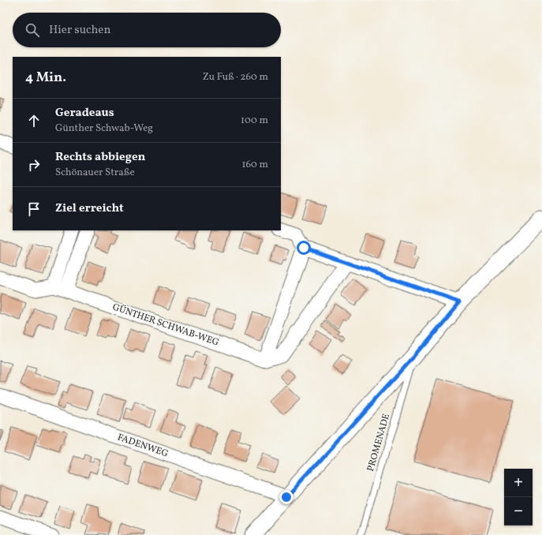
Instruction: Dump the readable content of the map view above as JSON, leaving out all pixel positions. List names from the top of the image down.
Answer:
{
  "streets": {
    "street": ["GÜNTHER SCHWAB-WEG", "FADENWEG"],
    "lane": ["PROMENADE"]
  },
  "page": {
    "search": "Hier suchen",
    "heading": ["4 Min.", "Zu Fuß · 260 m"],
    "list": [
      ["Geradeaus", "Günther Schwab-Weg", "100 m"],
      ["Rechts abbiegen", "Schönauer Straße", "160 m"],
      "Ziel erreicht"
    ],
    "map_buttons": ["+", "−"]
  }
}
